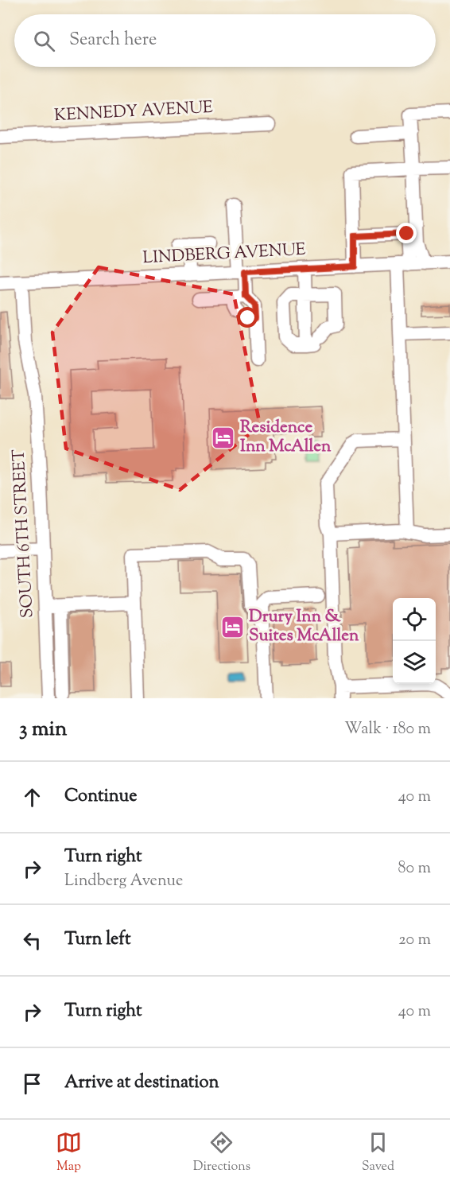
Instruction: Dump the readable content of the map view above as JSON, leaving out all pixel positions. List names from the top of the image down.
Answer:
{
  "streets": {
    "street": ["KENNEDY AVENUE", "LINDBERG AVENUE", "SOUTH 6TH STREET"]
  },
  "crossings": [
    ["LINDBERG AVENUE", "SOUTH 6TH STREET"]
  ],
  "places": {
    "hotel": ["Residence Inn McAllen", "Drury Inn & Suites McAllen"]
  },
  "page": {
    "search": "Search here",
    "heading": ["3 min", "Walk · 180 m"],
    "list": [
      ["Continue", "40 m"],
      ["Turn right", "Lindberg Avenue", "80 m"],
      ["Turn left", "20 m"],
      ["Turn right", "40 m"],
      "Arrive at destination"
    ],
    "nav": ["Map", "Directions", "Saved"]
  }
}
